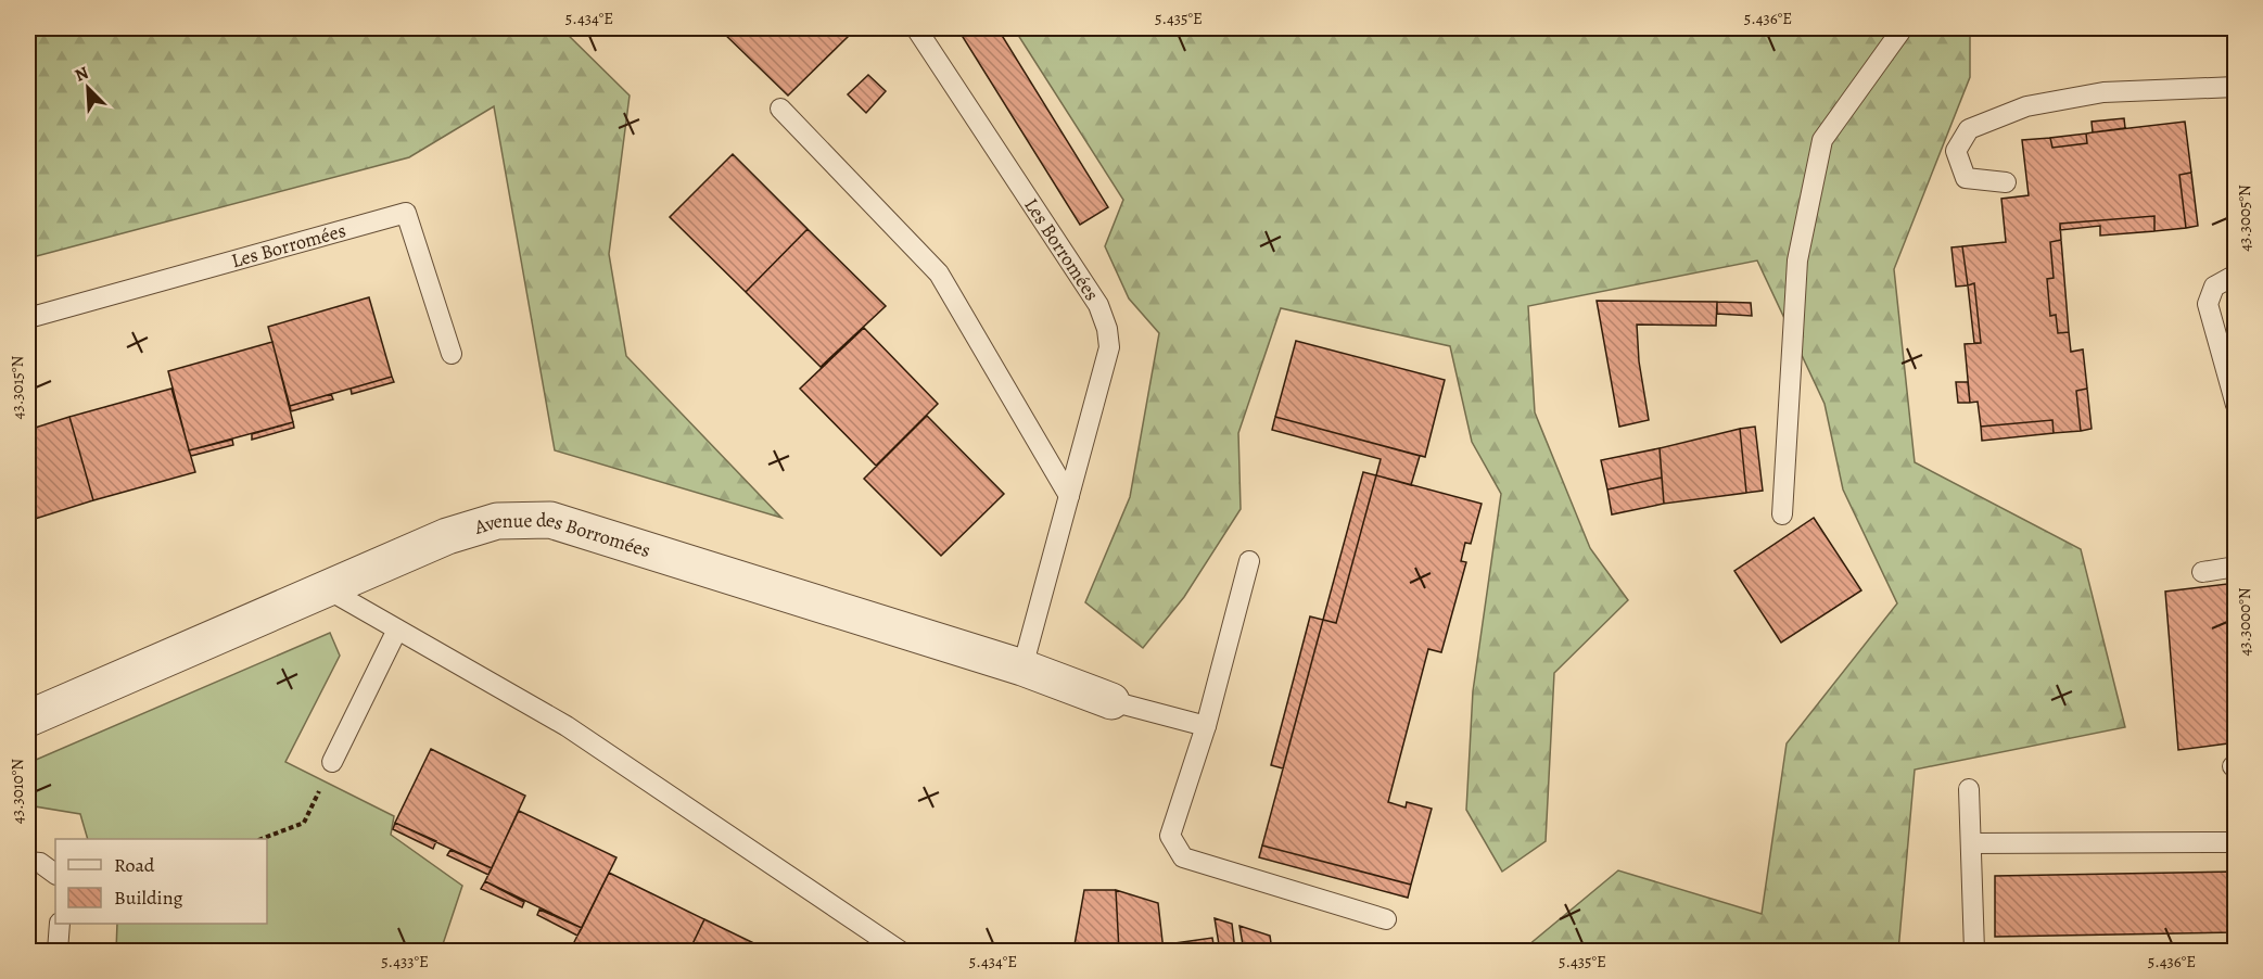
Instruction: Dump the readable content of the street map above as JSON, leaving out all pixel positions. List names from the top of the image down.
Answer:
{
  "streets": {
    "street": ["Avenue des Borromées"],
    "lane": ["Les Borromées"]
  },
  "crossings": [
    ["Les Borromées", "Avenue des Borromées"]
  ],
  "legend": ["Road", "Building"],
  "north": "top left",
  "coordinates": [
    "5.434°E",
    "5.435°E",
    "5.436°E",
    "43.3005°N",
    "43.3015°N",
    "43.3000°N",
    "43.3010°N",
    "5.433°E"
  ]
}
